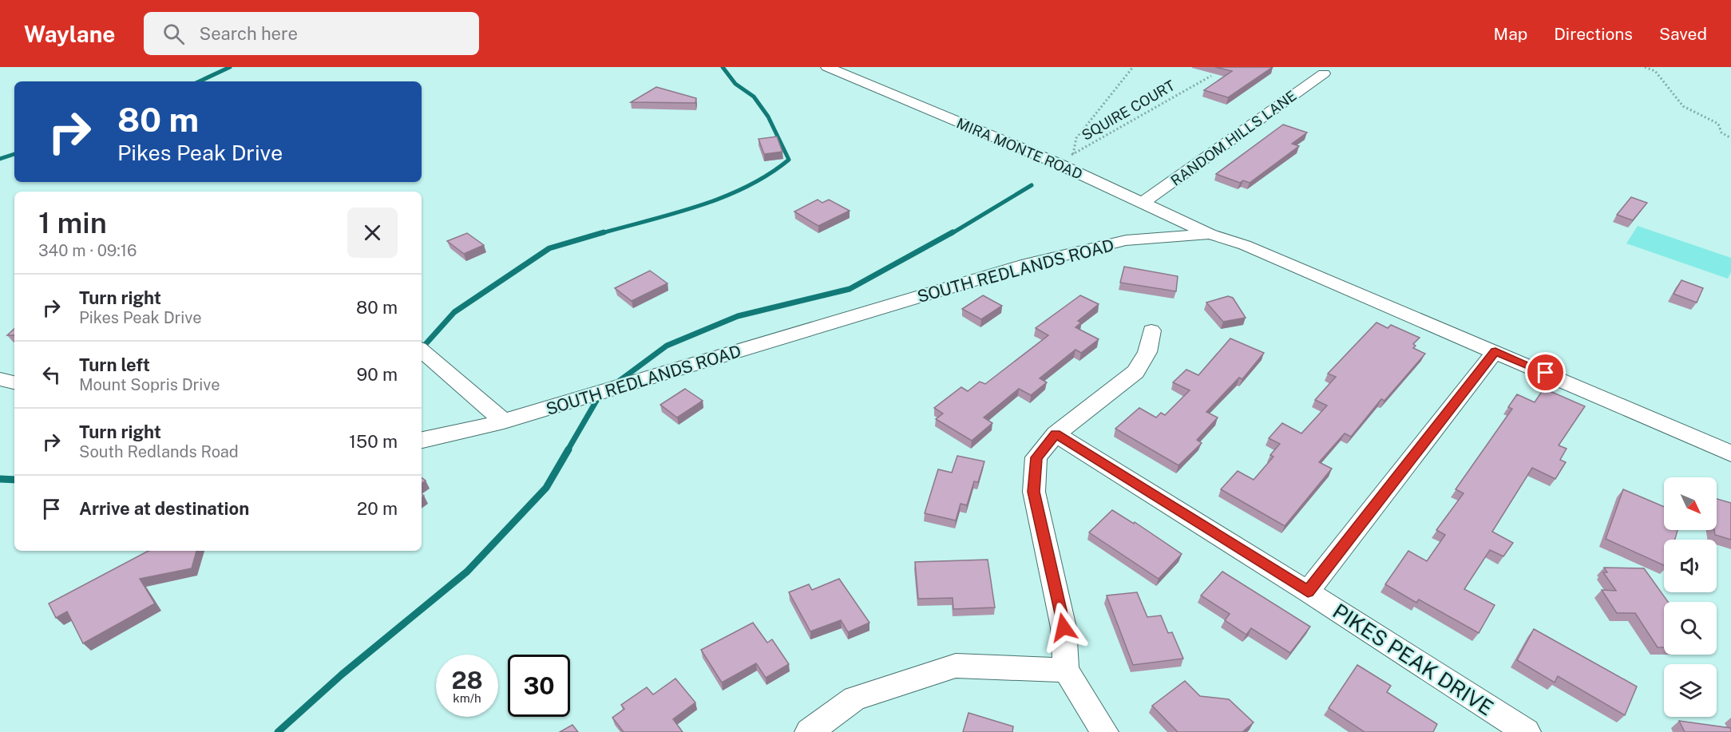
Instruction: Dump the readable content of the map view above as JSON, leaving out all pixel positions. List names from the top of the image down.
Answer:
{
  "streets": {
    "street": [
      "RANDOM HILLS LANE",
      "MIRA MONTE ROAD",
      "SOUTH REDLANDS ROAD",
      "PIKES PEAK DRIVE"
    ],
    "path": ["SQUIRE COURT"]
  },
  "crossings": [
    ["SQUIRE COURT", "MIRA MONTE ROAD"],
    ["RANDOM HILLS LANE", "MIRA MONTE ROAD"],
    ["MIRA MONTE ROAD", "SOUTH REDLANDS ROAD"]
  ],
  "north": "bottom right",
  "page": {
    "header": "Waylane",
    "search": "Search here",
    "nav": ["Map", "Directions", "Saved"],
    "turn": ["80 m", "Pikes Peak Drive"],
    "heading": ["1 min", "340 m · 09:16"],
    "list": [
      {
        "name": "Turn right",
        "note": "Pikes Peak Drive",
        "value": "80 m"
      },
      {
        "name": "Turn left",
        "note": "Mount Sopris Drive",
        "value": "90 m"
      },
      {
        "name": "Turn right",
        "note": "South Redlands Road",
        "value": "150 m"
      },
      {
        "name": "Arrive at destination",
        "value": "20 m"
      }
    ],
    "speed": "28 km/h",
    "limit": "30"
  }
}
